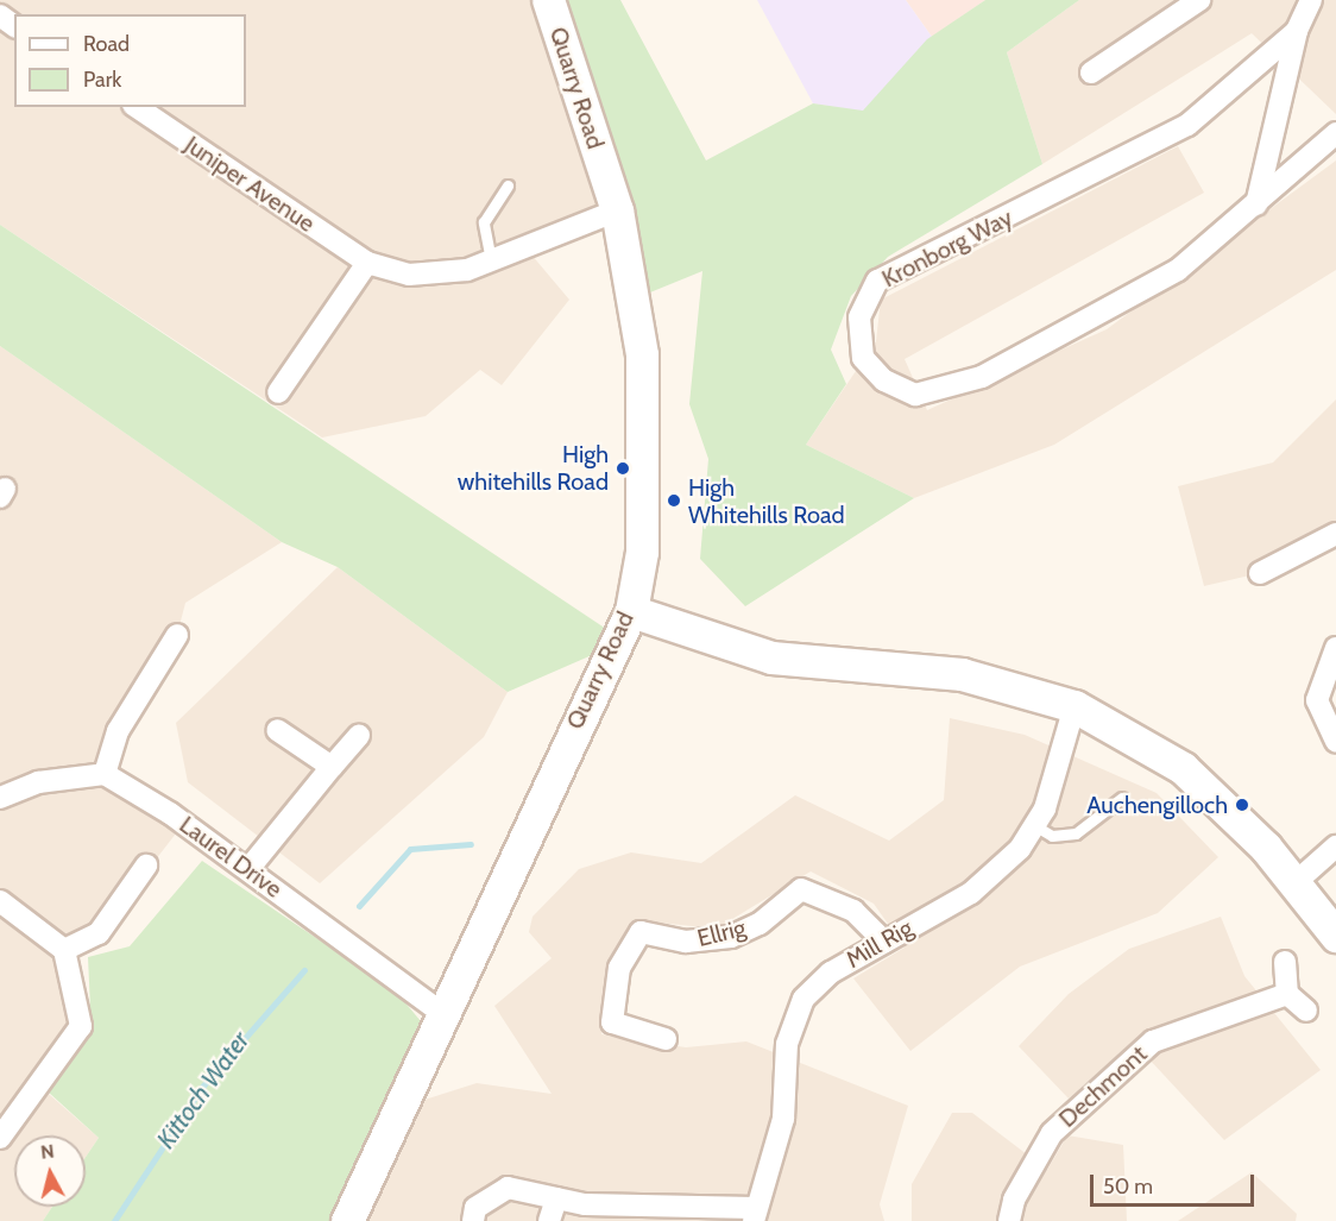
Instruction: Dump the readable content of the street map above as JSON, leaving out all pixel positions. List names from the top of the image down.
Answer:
{
  "streets": {
    "street": [
      "Quarry Road",
      "Juniper Avenue",
      "Kronborg Way",
      "Laurel Drive",
      "Ellrig",
      "Mill Rig",
      "Dechmont"
    ]
  },
  "crossings": [
    ["Quarry Road", "Juniper Avenue"],
    ["Quarry Road", "Laurel Drive"],
    ["Ellrig", "Mill Rig"]
  ],
  "water": ["Kittoch Water"],
  "places": ["High whitehills Road", "High Whitehills Road", "Auchengilloch"],
  "legend": ["Road", "Park"],
  "scale_bar": "50 m",
  "north": "top"
}
